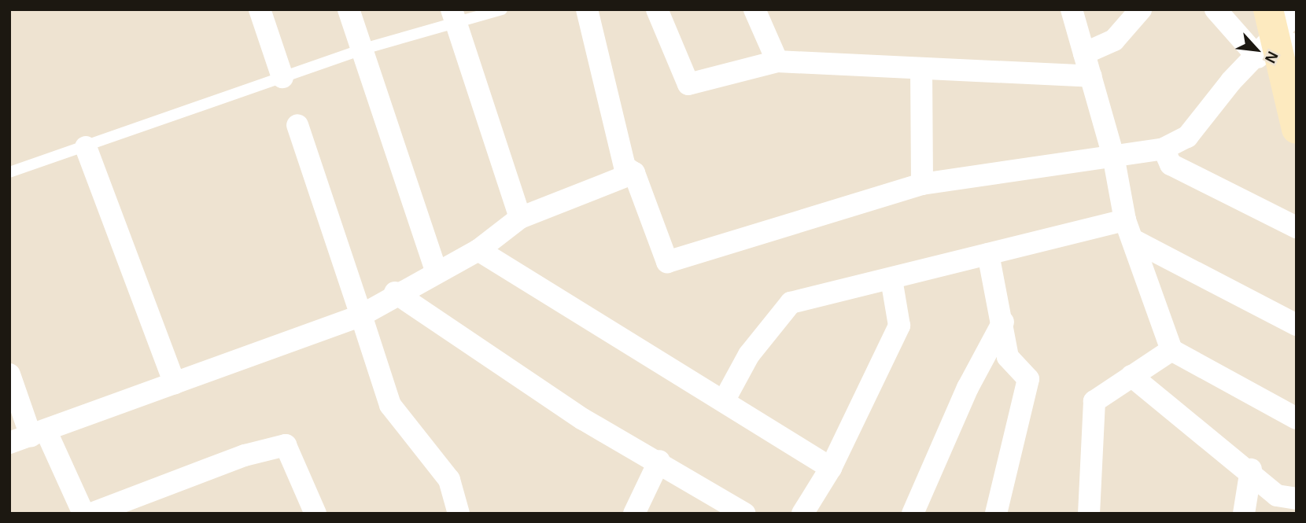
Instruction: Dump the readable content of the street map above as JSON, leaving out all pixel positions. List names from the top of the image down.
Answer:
{
  "north": "bottom right"
}
